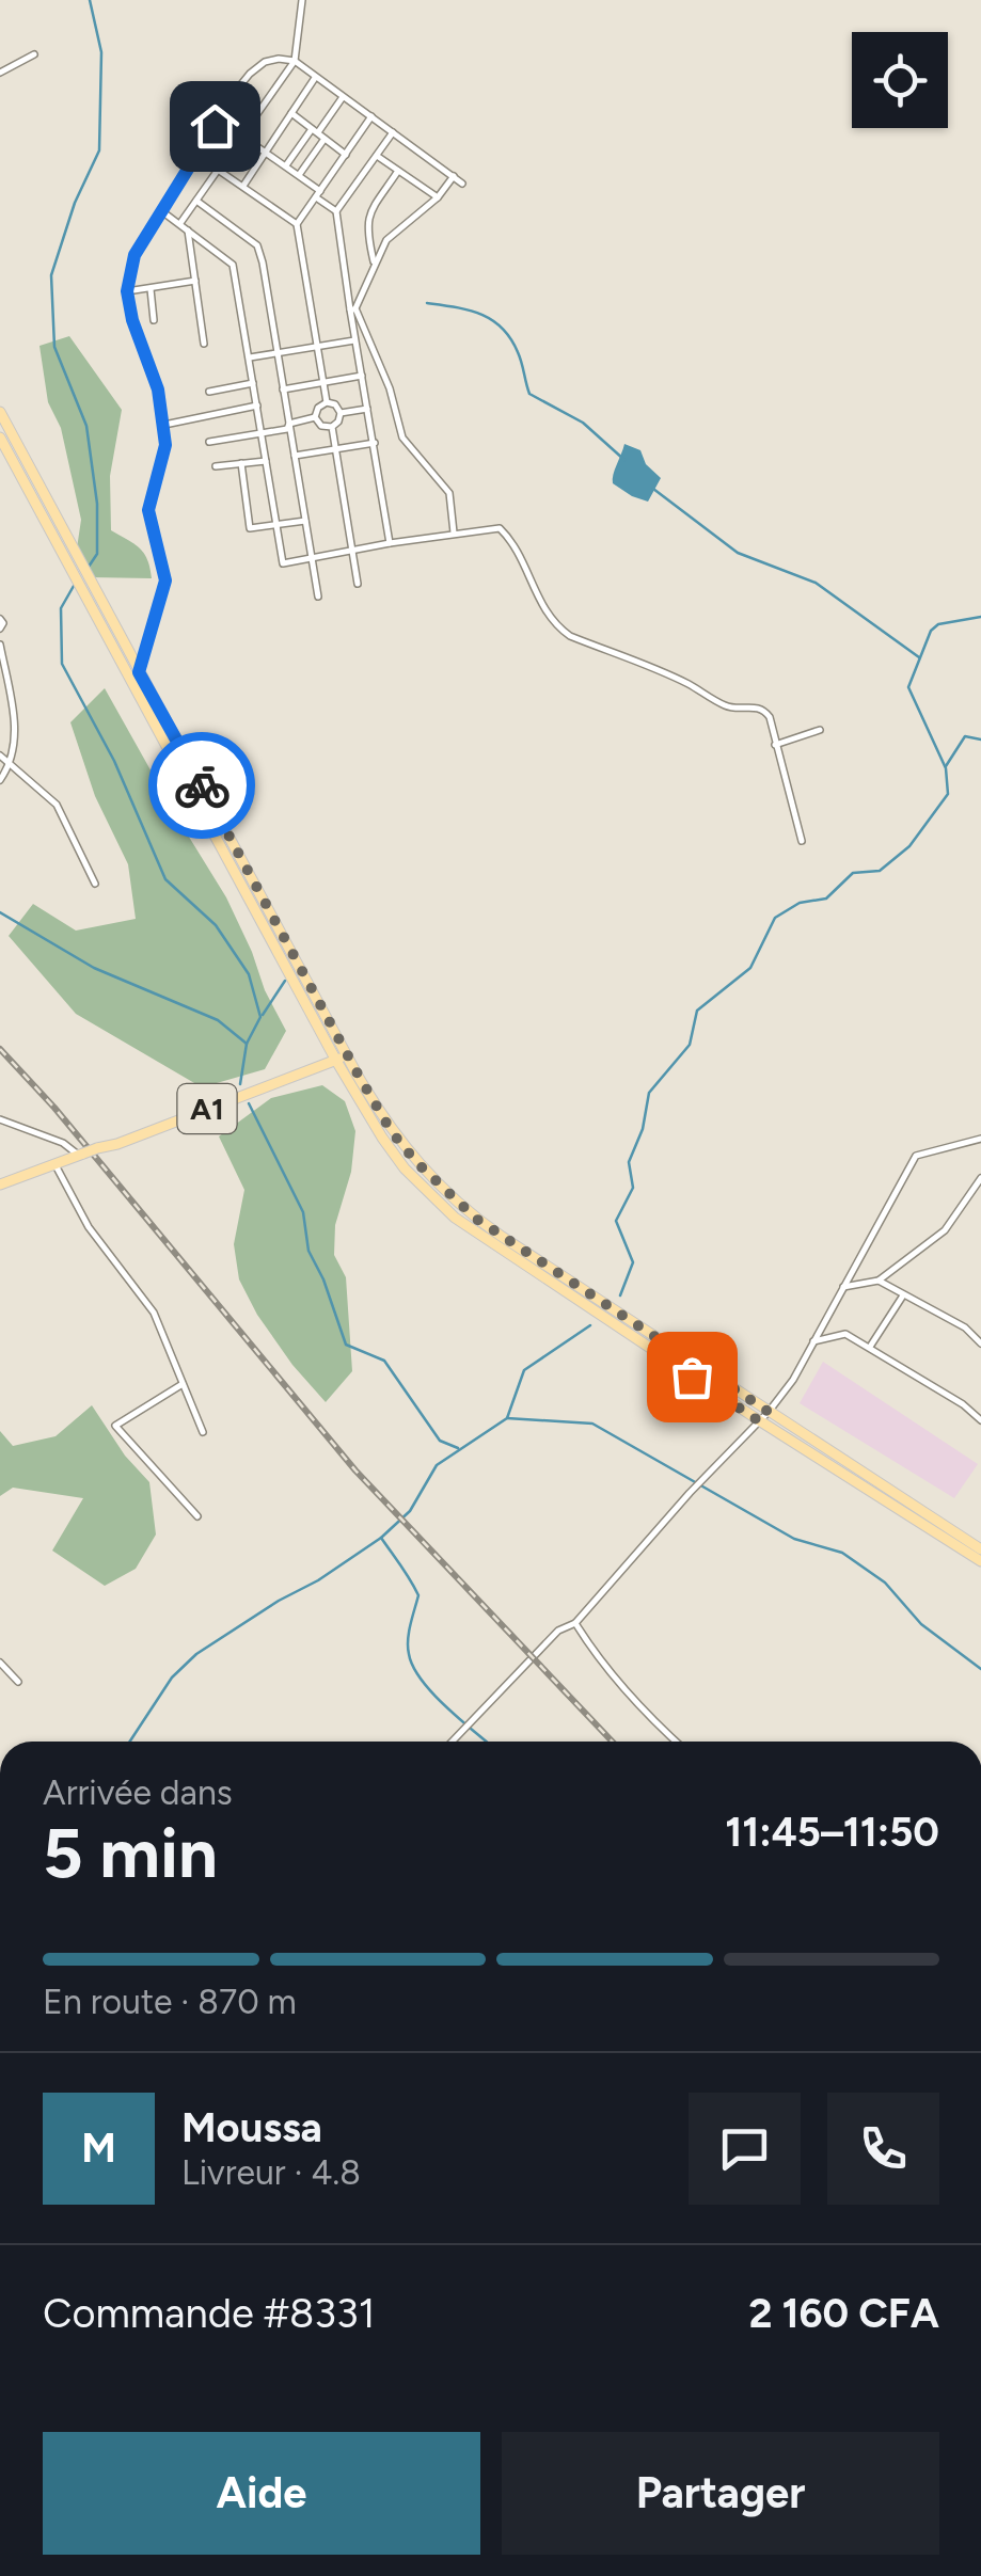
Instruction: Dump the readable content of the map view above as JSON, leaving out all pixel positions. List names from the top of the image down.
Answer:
{
  "streets": {
    "main road": ["A1"]
  },
  "page": {
    "heading": ["5 min", "Arrivée dans", "11:45–11:50"],
    "panel": [
      "Moussa",
      "Livreur · 4.8",
      "Commande #8331",
      "2 160 CFA"
    ],
    "bar": "En route · 870 m",
    "round": "M",
    "buttons": ["Aide", "Partager"]
  }
}
